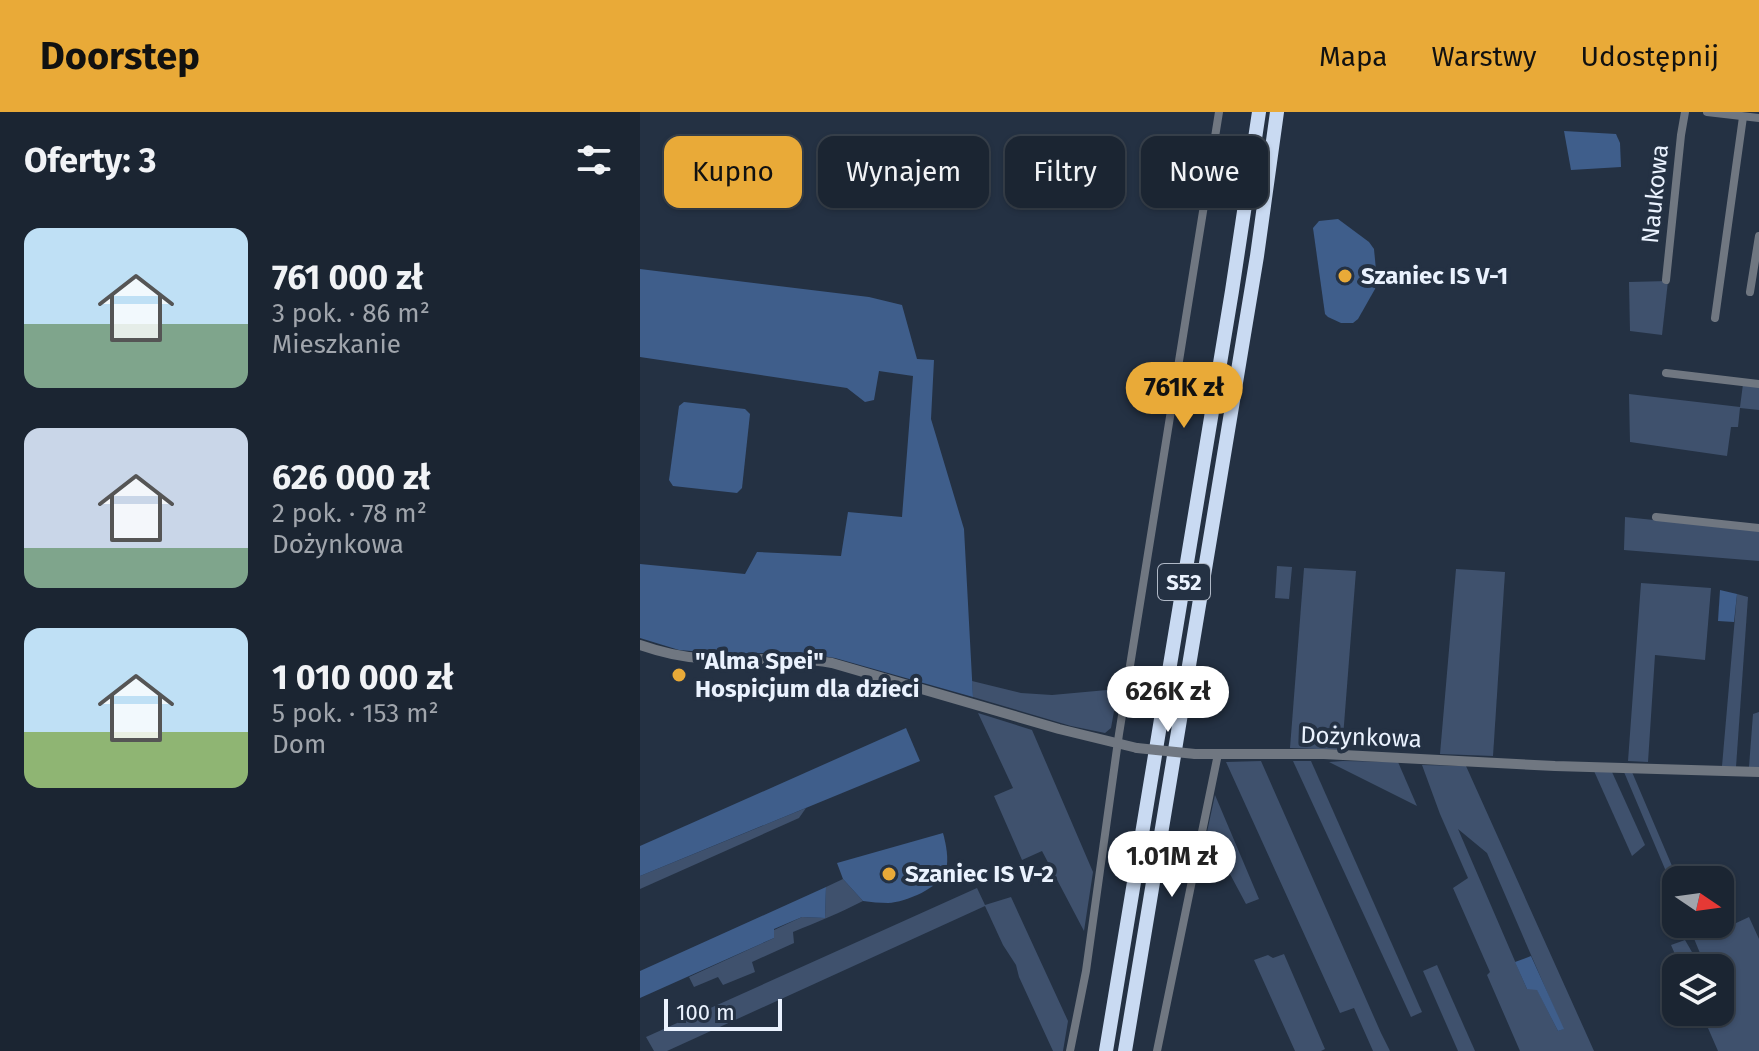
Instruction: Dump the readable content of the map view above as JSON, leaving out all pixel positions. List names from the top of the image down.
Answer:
{
  "streets": {
    "highway": ["S52"],
    "street": ["Naukowa", "Dożynkowa"]
  },
  "places": ["Szaniec IS V-1", "\"Alma Spei\" Hospicjum dla dzieci", "Szaniec IS V-2"],
  "scale_bar": "100 m",
  "north": "right",
  "page": {
    "header": "Doorstep",
    "nav": ["Mapa", "Warstwy", "Udostępnij"],
    "heading": "Oferty: 3",
    "chip": [
      "Kupno",
      "Wynajem",
      "Filtry",
      "Nowe"
    ],
    "list": [
      {
        "name": "761 000 zł",
        "note": "3 pok. · 86 m² · Mieszkanie"
      },
      {
        "name": "626 000 zł",
        "note": "2 pok. · 78 m² · Dożynkowa"
      },
      {
        "name": "1 010 000 zł",
        "note": "5 pok. · 153 m² · Dom"
      }
    ],
    "price": ["761K zł", "626K zł", "1.01M zł"],
    "scale": "100 m"
  }
}
